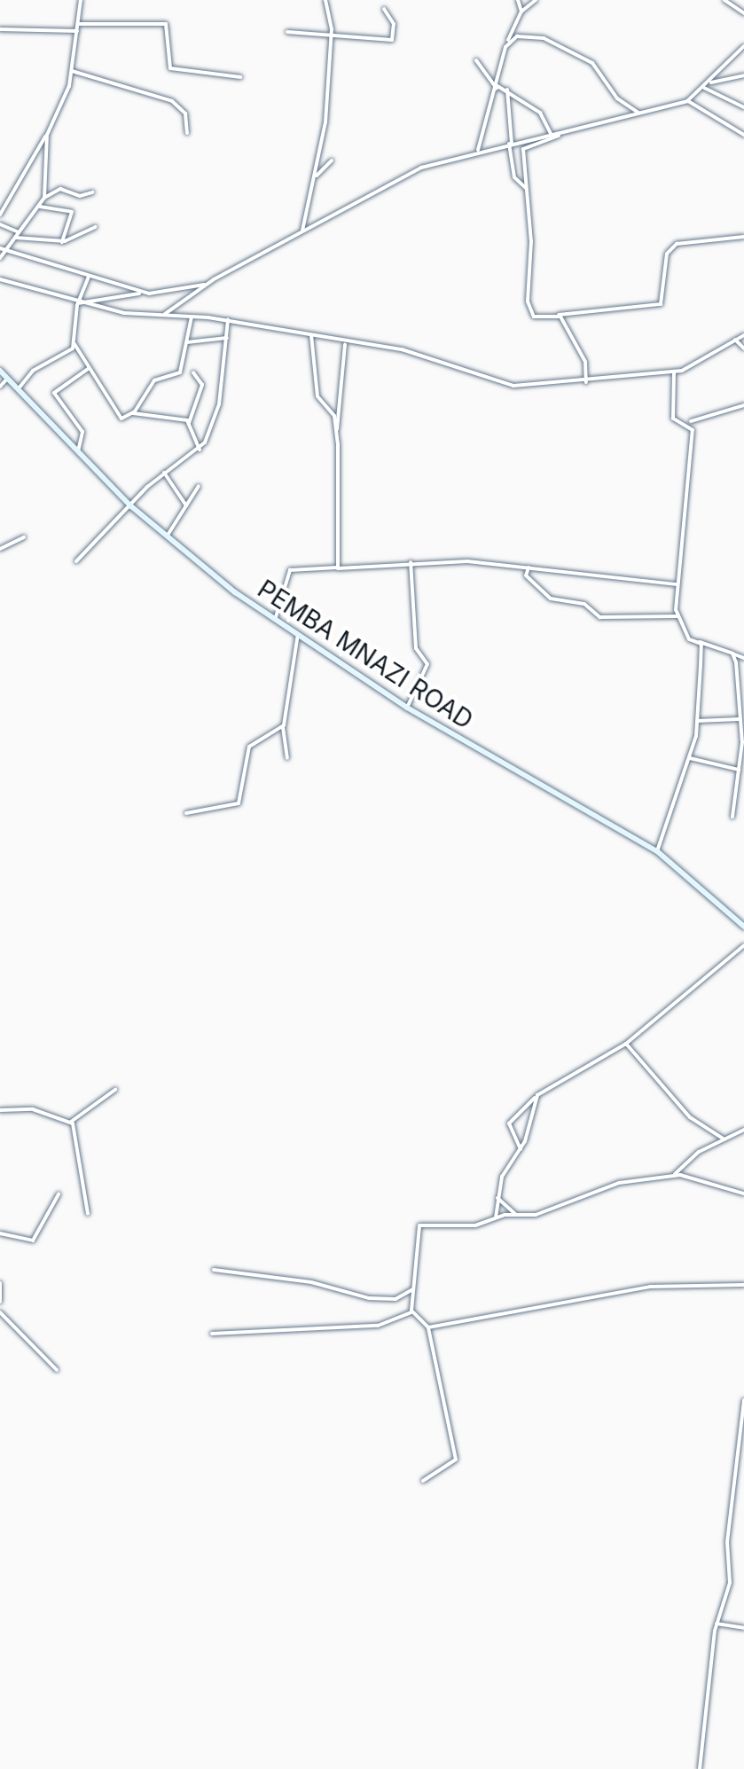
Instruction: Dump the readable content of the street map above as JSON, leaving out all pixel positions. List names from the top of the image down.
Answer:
{
  "streets": {
    "main road": ["PEMBA MNAZI ROAD"]
  }
}
